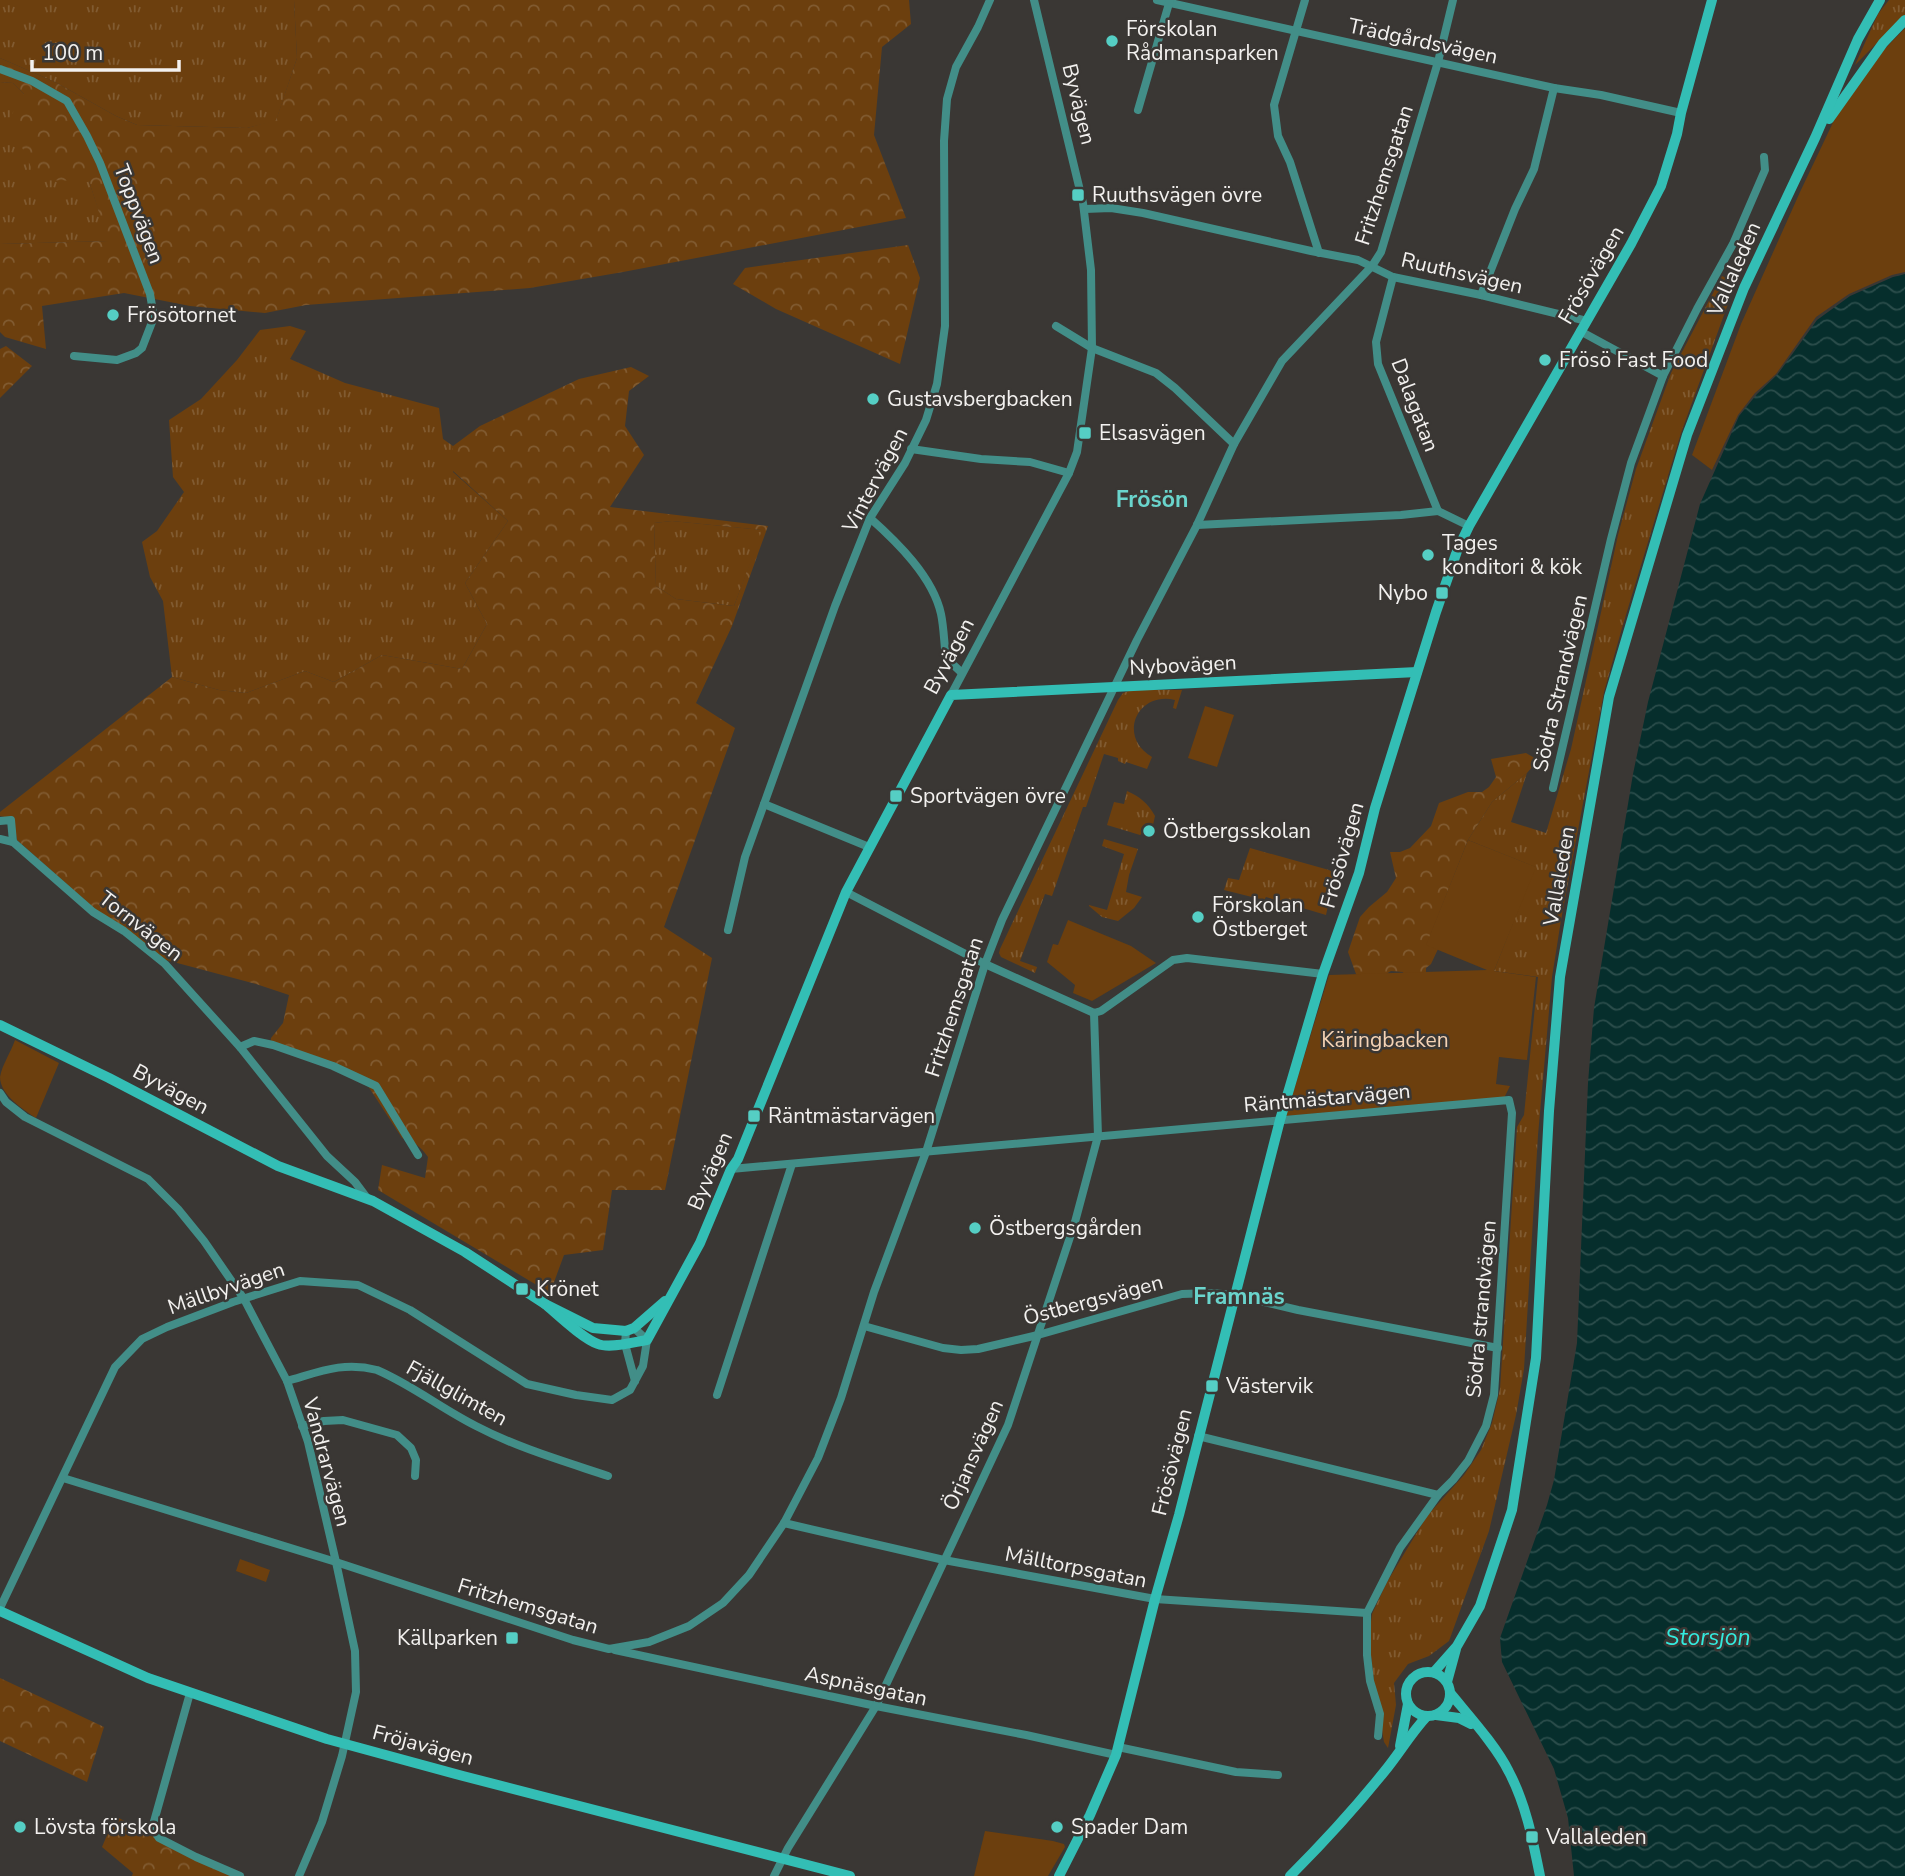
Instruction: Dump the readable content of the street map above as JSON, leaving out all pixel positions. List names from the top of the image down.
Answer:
{
  "streets": {
    "street": [
      "Trädgårdsvägen",
      "Byvägen",
      "Fritzhemsgatan",
      "Toppvägen",
      "Vallaleden",
      "Ruuthsvägen",
      "Frösövägen",
      "Dalagatan",
      "Vintervägen",
      "Nybovägen",
      "Södra Strandvägen",
      "Tornvägen",
      "Räntmästarvägen",
      "Mällbyvägen",
      "Östbergsvägen",
      "Södra strandvägen",
      "Fjällglimten",
      "Örjansvägen",
      "Vandrarvägen",
      "Mälltorpsgatan",
      "Aspnäsgatan",
      "Fröjavägen"
    ]
  },
  "crossings": [
    ["Trädgårdsvägen", "Fritzhemsgatan"],
    ["Trädgårdsvägen", "Frösövägen"],
    ["Byvägen", "Ruuthsvägen"],
    ["Byvägen", "Nybovägen"],
    ["Byvägen", "Tornvägen"],
    ["Byvägen", "Räntmästarvägen"],
    ["Fritzhemsgatan", "Ruuthsvägen"],
    ["Fritzhemsgatan", "Nybovägen"],
    ["Fritzhemsgatan", "Räntmästarvägen"],
    ["Fritzhemsgatan", "Mällbyvägen"],
    ["Fritzhemsgatan", "Östbergsvägen"],
    ["Fritzhemsgatan", "Vandrarvägen"],
    ["Fritzhemsgatan", "Mälltorpsgatan"],
    ["Fritzhemsgatan", "Aspnäsgatan"],
    ["Ruuthsvägen", "Frösövägen"],
    ["Ruuthsvägen", "Dalagatan"],
    ["Frösövägen", "Nybovägen"],
    ["Frösövägen", "Räntmästarvägen"],
    ["Frösövägen", "Östbergsvägen"],
    ["Frösövägen", "Mälltorpsgatan"],
    ["Frösövägen", "Aspnäsgatan"],
    ["Räntmästarvägen", "Södra strandvägen"],
    ["Räntmästarvägen", "Örjansvägen"],
    ["Mällbyvägen", "Vandrarvägen"],
    ["Mällbyvägen", "Fröjavägen"],
    ["Östbergsvägen", "Södra strandvägen"],
    ["Östbergsvägen", "Örjansvägen"],
    ["Södra strandvägen", "Mälltorpsgatan"],
    ["Fjällglimten", "Vandrarvägen"],
    ["Örjansvägen", "Mälltorpsgatan"],
    ["Örjansvägen", "Aspnäsgatan"],
    ["Örjansvägen", "Fröjavägen"],
    ["Vandrarvägen", "Fröjavägen"]
  ],
  "districts": ["Frösön", "Framnäs"],
  "water": ["Storsjön"],
  "parks": ["Käringbacken"],
  "places": {
    "other": [
      "Förskolan Rådmansparken",
      "Frösötornet",
      "Frösö Fast Food",
      "Gustavsbergbacken",
      "Tages konditori & kök",
      "Östbergsskolan",
      "Förskolan Östberget",
      "Östbergsgården",
      "Lövsta förskola",
      "Spader Dam"
    ],
    "transit": [
      "Ruuthsvägen övre",
      "Elsasvägen",
      "Nybo",
      "Sportvägen övre",
      "Räntmästarvägen",
      "Krönet",
      "Västervik",
      "Källparken",
      "Vallaleden"
    ]
  },
  "scale_bar": "100 m"
}
